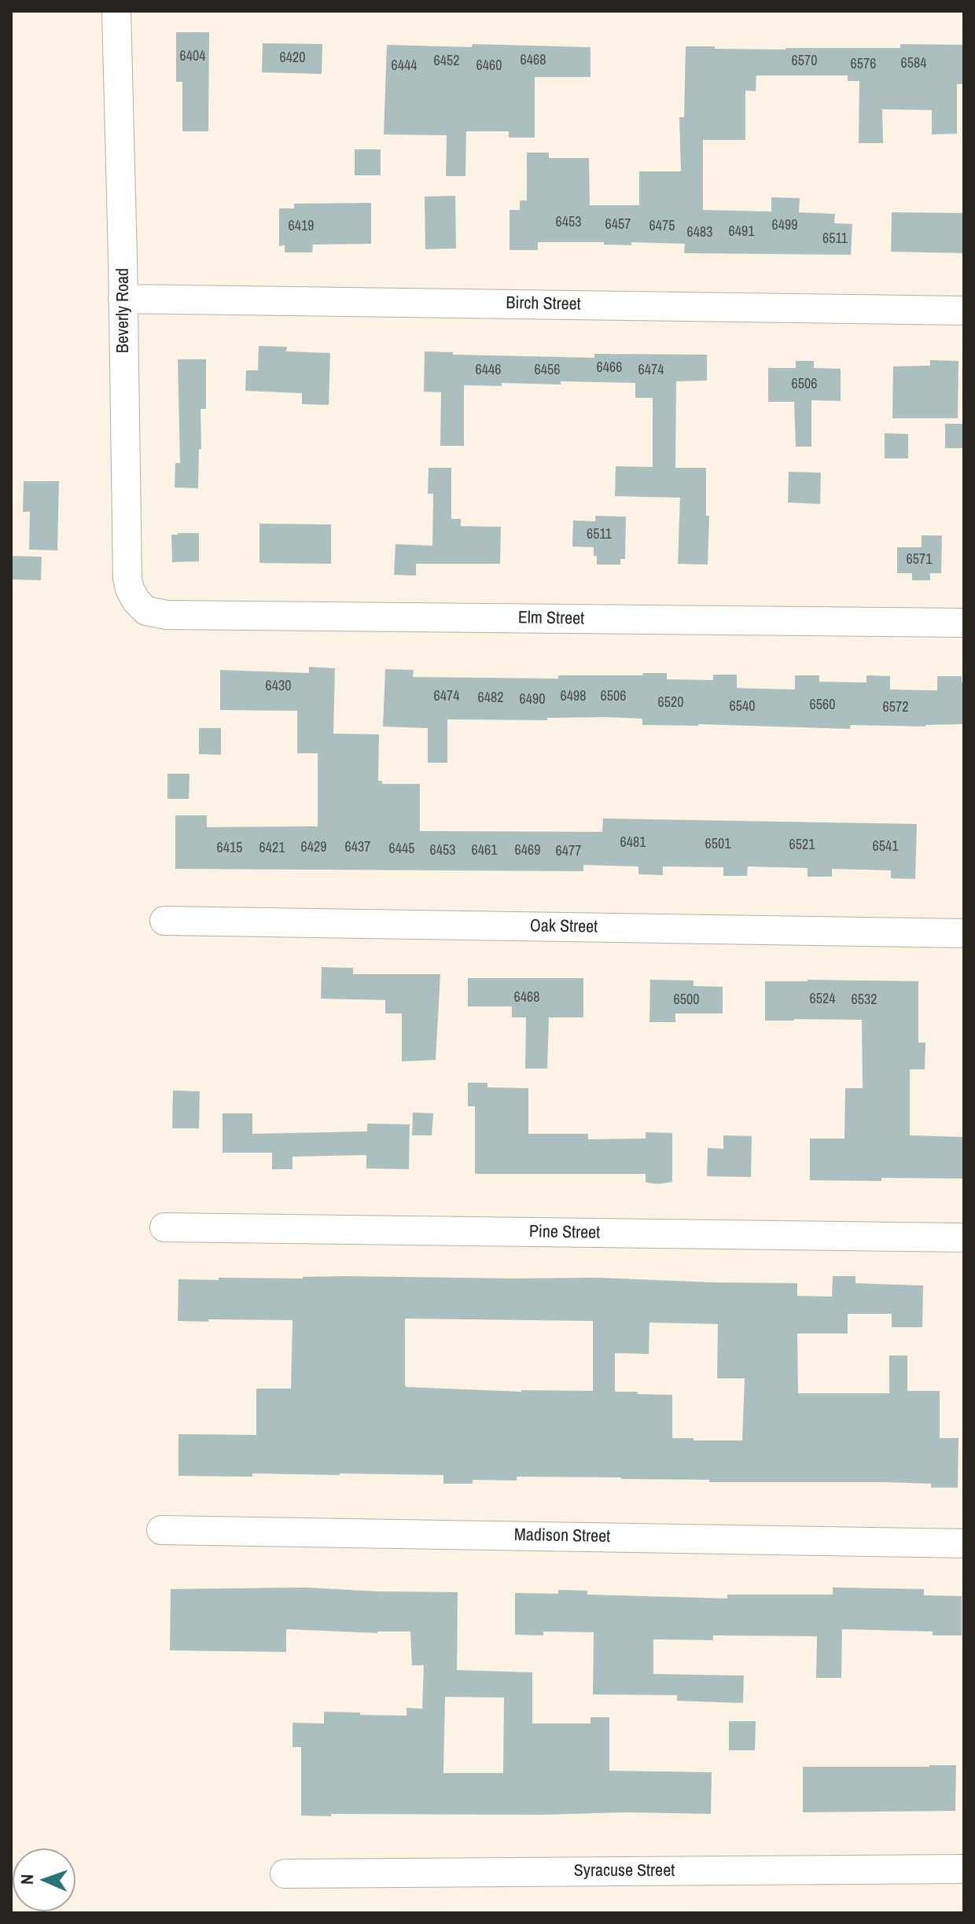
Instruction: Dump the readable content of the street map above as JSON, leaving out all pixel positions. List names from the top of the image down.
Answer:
{
  "streets": {
    "street": [
      "Birch Street",
      "Beverly Road",
      "Elm Street",
      "Oak Street",
      "Pine Street",
      "Madison Street",
      "Syracuse Street"
    ]
  },
  "crossings": [
    ["Birch Street", "Beverly Road"],
    ["Beverly Road", "Elm Street"]
  ],
  "house_numbers": [
    "6404",
    "6420",
    "6468",
    "6452",
    "6570",
    "6584",
    "6576",
    "6444",
    "6460",
    "6453",
    "6457",
    "6499",
    "6419",
    "6475",
    "6491",
    "6483",
    "6511",
    "6466",
    "6446",
    "6456",
    "6474",
    "6506",
    "6511",
    "6571",
    "6430",
    "6474",
    "6498",
    "6506",
    "6482",
    "6490",
    "6520",
    "6560",
    "6540",
    "6572",
    "6481",
    "6501",
    "6521",
    "6541",
    "6429",
    "6437",
    "6415",
    "6421",
    "6445",
    "6453",
    "6461",
    "6469",
    "6477",
    "6468",
    "6524",
    "6500",
    "6532"
  ],
  "north": "left"
}
